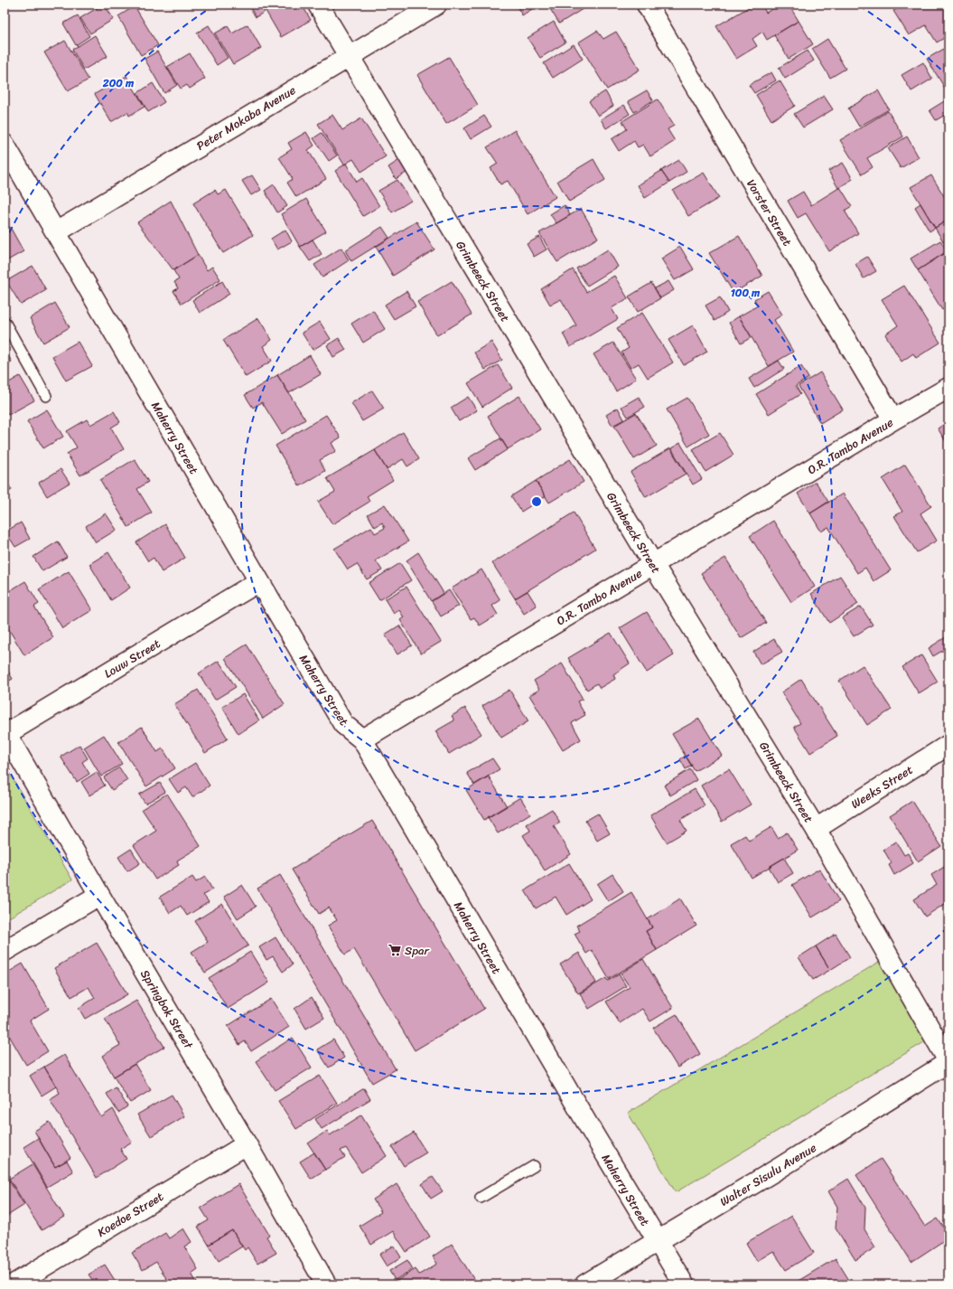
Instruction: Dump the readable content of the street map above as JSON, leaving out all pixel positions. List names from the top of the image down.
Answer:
{
  "streets": {
    "street": [
      "Peter Mokaba Avenue",
      "Vorster Street",
      "Grimbeeck Street",
      "Maherry Street",
      "O.R. Tambo Avenue",
      "Louw Street",
      "Weeks Street",
      "Springbok Street",
      "Walter Sisulu Avenue",
      "Koedoe Street"
    ]
  },
  "crossings": [
    ["Peter Mokaba Avenue", "Grimbeeck Street"],
    ["Peter Mokaba Avenue", "Maherry Street"],
    ["Vorster Street", "O.R. Tambo Avenue"],
    ["Grimbeeck Street", "O.R. Tambo Avenue"],
    ["Grimbeeck Street", "Weeks Street"],
    ["Grimbeeck Street", "Walter Sisulu Avenue"],
    ["Maherry Street", "O.R. Tambo Avenue"],
    ["Maherry Street", "Louw Street"],
    ["Maherry Street", "Walter Sisulu Avenue"],
    ["Louw Street", "Springbok Street"],
    ["Springbok Street", "Koedoe Street"]
  ],
  "places": {
    "supermarket": ["Spar"]
  },
  "rings": ["200 m", "100 m"]
}
